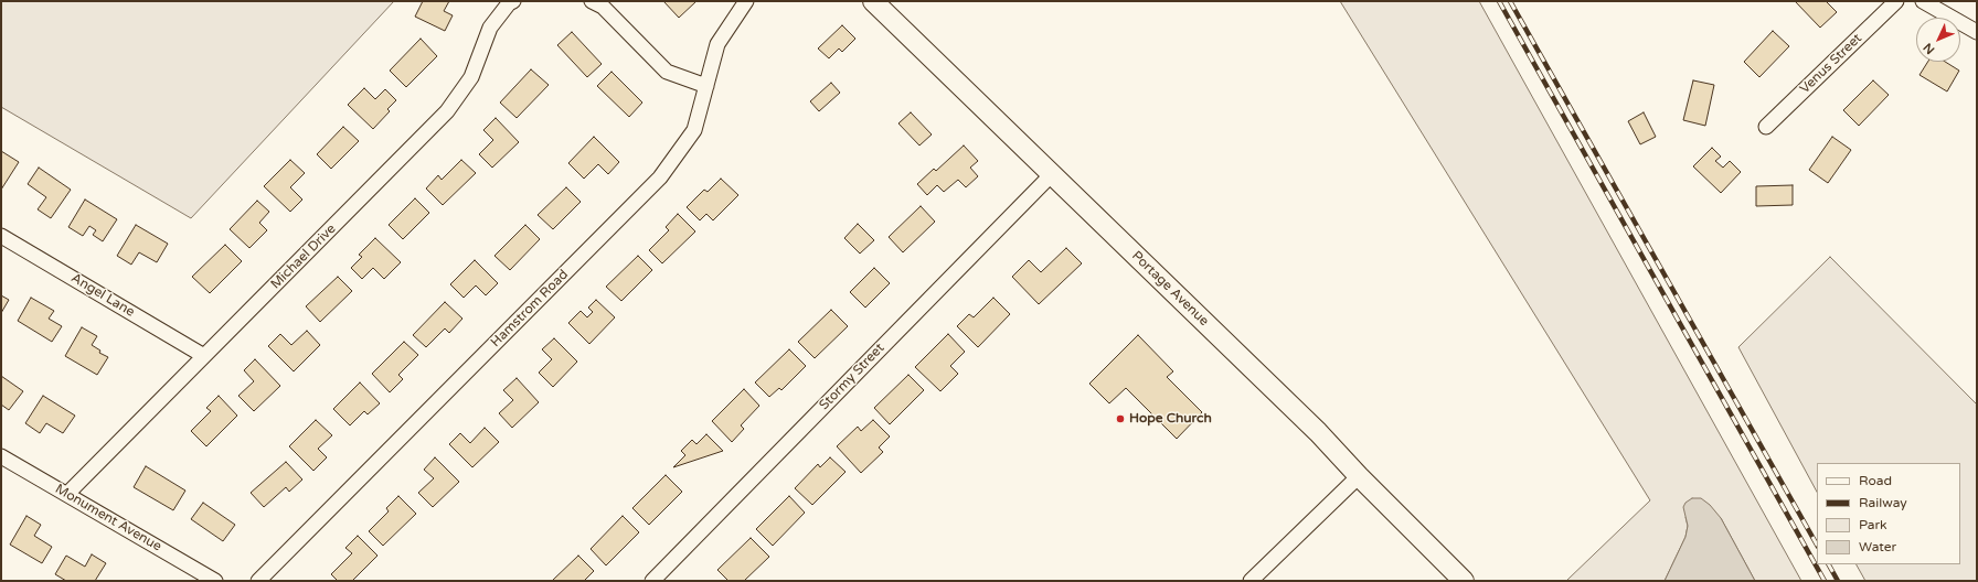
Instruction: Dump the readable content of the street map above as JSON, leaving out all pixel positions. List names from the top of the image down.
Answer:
{
  "streets": {
    "street": [
      "Venus Street",
      "Michael Drive",
      "Portage Avenue",
      "Angel Lane",
      "Hamstrom Road",
      "Stormy Street",
      "Monument Avenue"
    ]
  },
  "crossings": [
    ["Michael Drive", "Angel Lane"],
    ["Michael Drive", "Monument Avenue"],
    ["Portage Avenue", "Stormy Street"]
  ],
  "places": ["Hope Church"],
  "legend": [
    "Road",
    "Railway",
    "Park",
    "Water"
  ],
  "north": "bottom left"
}
